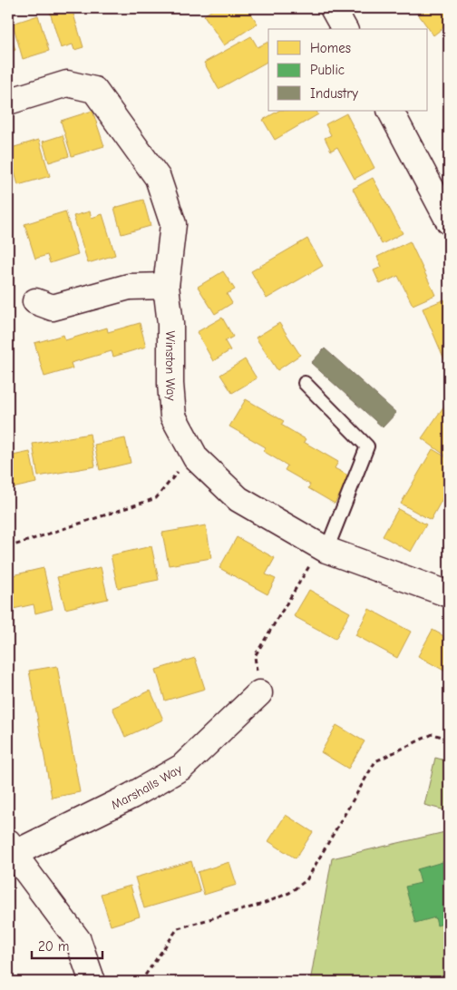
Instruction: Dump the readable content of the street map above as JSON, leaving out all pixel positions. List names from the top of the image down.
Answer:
{
  "streets": {
    "street": ["Winston Way", "Marshalls Way"]
  },
  "legend": ["Homes", "Public", "Industry"],
  "scale_bar": "20 m"
}
